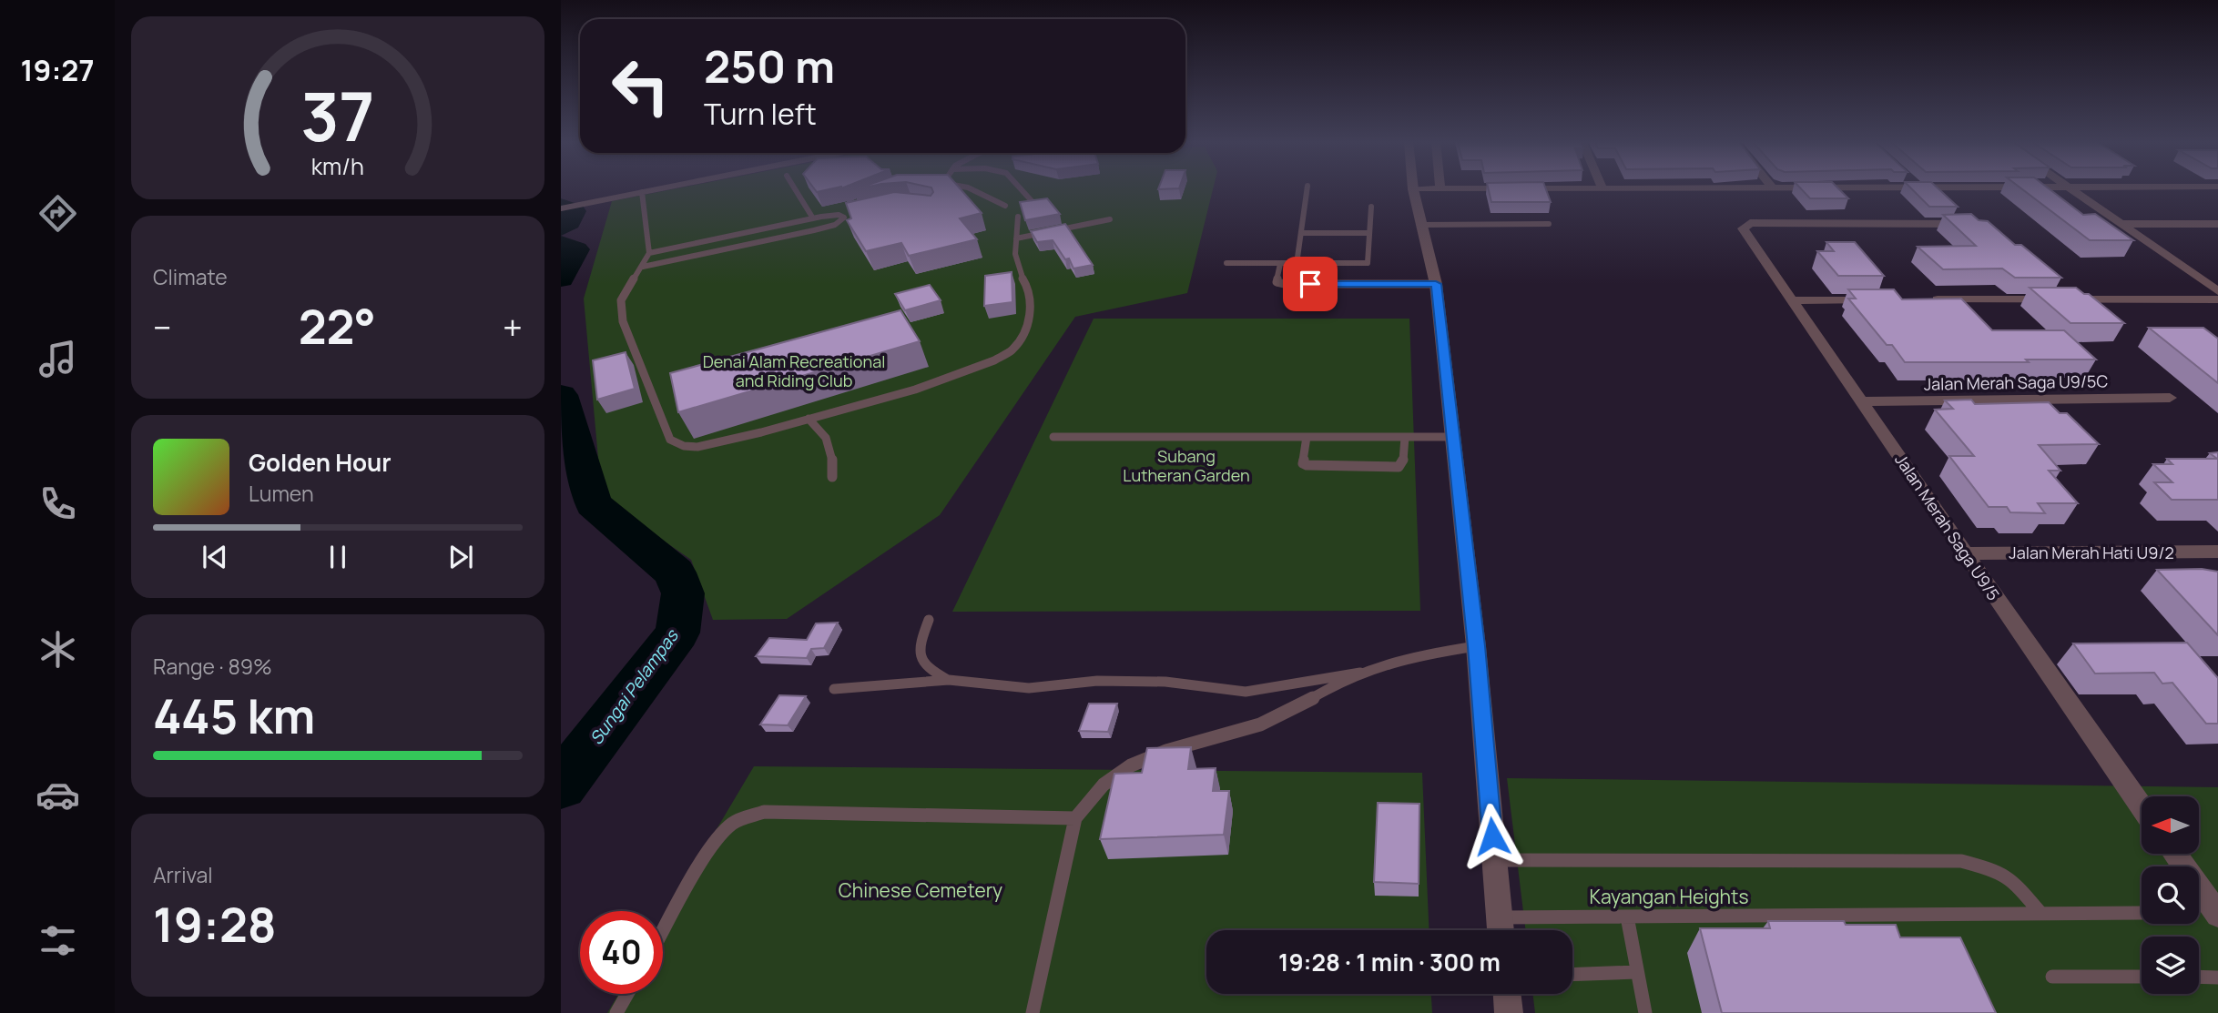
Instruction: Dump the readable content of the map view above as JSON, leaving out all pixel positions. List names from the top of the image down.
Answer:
{
  "streets": {
    "street": ["Jalan Merah Saga U9/5C", "Jalan Merah Saga U9/5", "Jalan Merah Hati U9/2"]
  },
  "crossings": [
    ["Jalan Merah Saga U9/5C", "Jalan Merah Saga U9/5"],
    ["Jalan Merah Saga U9/5", "Jalan Merah Hati U9/2"]
  ],
  "water": ["Sungai Pelampas"],
  "parks": [
    "Denai Alam Recreational and Riding Club",
    "Subang Lutheran Garden",
    "Chinese Cemetery",
    "Kayangan Heights"
  ],
  "north": "left",
  "page": {
    "tabs": "19:27",
    "turn": ["250 m", "Turn left"],
    "tile": [
      "Climate",
      ["Range · 89%", "445 km"],
      ["Arrival", "19:28"]
    ],
    "heat": ["−", "22°", "+"],
    "song": ["Golden Hour", "Lumen"],
    "limit": "40",
    "trip": "19:28 · 1 min · 300 m",
    "gauge": ["37", "km/h"]
  }
}
